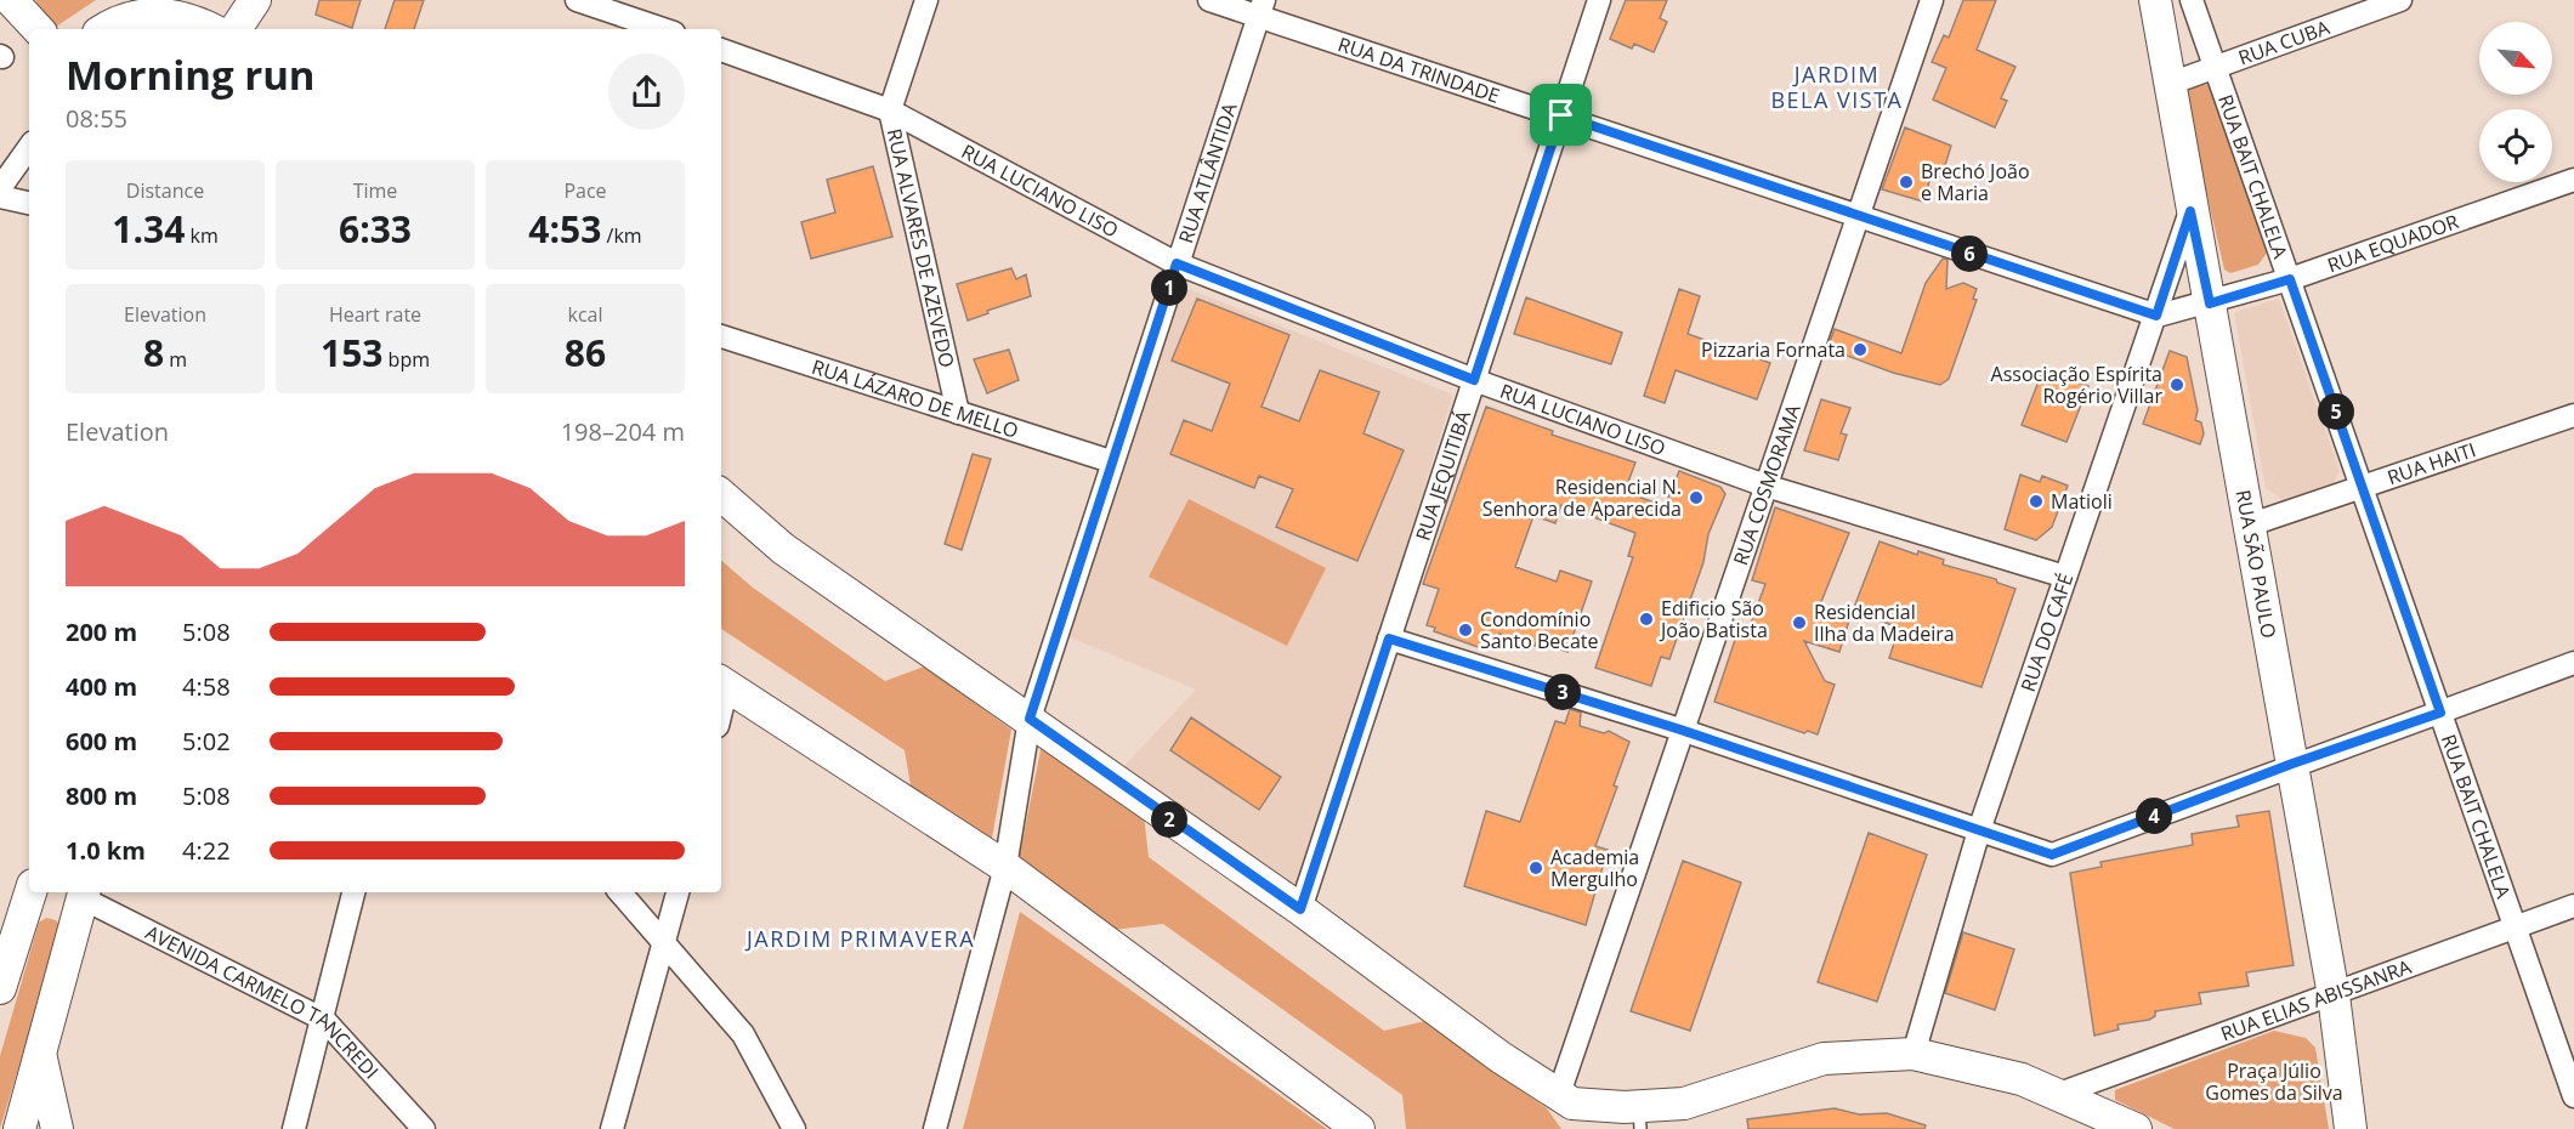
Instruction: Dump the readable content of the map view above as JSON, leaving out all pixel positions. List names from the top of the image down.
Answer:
{
  "streets": {
    "main road": ["RUA SÃO PAULO"],
    "street": [
      "RUA CUBA",
      "RUA DA TRINDADE",
      "RUA ATLÂNTIDA",
      "RUA BAIT CHALELA",
      "RUA LUCIANO LISO",
      "RUA EQUADOR",
      "RUA ALVARES DE AZEVEDO",
      "RUA LÁZARO DE MELLO",
      "RUA HAITI",
      "RUA JEQUITIBÁ",
      "RUA COSMORAMA",
      "RUA DO CAFÉ",
      "RUA ELIAS ABISSANRA",
      "AVENIDA CARMELO TANCREDI"
    ]
  },
  "crossings": [
    ["RUA CUBA", "RUA BAIT CHALELA"],
    ["RUA CUBA", "RUA SÃO PAULO"],
    ["RUA DA TRINDADE", "RUA ATLÂNTIDA"],
    ["RUA DA TRINDADE", "RUA JEQUITIBÁ"],
    ["RUA DA TRINDADE", "RUA COSMORAMA"],
    ["RUA DA TRINDADE", "RUA DO CAFÉ"],
    ["RUA ATLÂNTIDA", "RUA LUCIANO LISO"],
    ["RUA ATLÂNTIDA", "RUA LÁZARO DE MELLO"],
    ["RUA BAIT CHALELA", "RUA EQUADOR"],
    ["RUA BAIT CHALELA", "RUA HAITI"],
    ["RUA BAIT CHALELA", "RUA ELIAS ABISSANRA"],
    ["RUA LUCIANO LISO", "RUA ALVARES DE AZEVEDO"],
    ["RUA LUCIANO LISO", "RUA JEQUITIBÁ"],
    ["RUA LUCIANO LISO", "RUA COSMORAMA"],
    ["RUA LUCIANO LISO", "RUA DO CAFÉ"],
    ["RUA EQUADOR", "RUA SÃO PAULO"],
    ["RUA ALVARES DE AZEVEDO", "RUA LÁZARO DE MELLO"],
    ["RUA HAITI", "RUA SÃO PAULO"],
    ["RUA SÃO PAULO", "RUA DO CAFÉ"],
    ["RUA SÃO PAULO", "RUA ELIAS ABISSANRA"]
  ],
  "districts": ["JARDIM BELA VISTA", "JARDIM PRIMAVERA"],
  "parks": ["Praça Júlio Gomes da Silva"],
  "places": [
    "Brechó João e Maria",
    "Pizzaria Fornata",
    "Associação Espírita Rogério Villar",
    "Residencial N. Senhora de Aparecida",
    "Matioli",
    "Edificio São João Batista",
    "Residencial Ilha da Madeira",
    "Condomínio Santo Becate",
    "Academia Mergulho"
  ],
  "north": "bottom right",
  "page": {
    "heading": ["Morning run", "08:55"],
    "stats": [
      ["Distance", "1.34 km"],
      ["Time", "6:33"],
      ["Pace", "4:53 /km"],
      ["Elevation", "8 m"],
      ["Heart rate", "153 bpm"],
      ["kcal", "86"]
    ],
    "pins": [
      "6",
      "1",
      "5",
      "3",
      "4",
      "2"
    ],
    "chart": ["Elevation", "198–204 m"],
    "list": [
      {
        "name": "200 m",
        "note": "5:08"
      },
      {
        "name": "400 m",
        "note": "4:58"
      },
      {
        "name": "600 m",
        "note": "5:02"
      },
      {
        "name": "800 m",
        "note": "5:08"
      },
      {
        "name": "1.0 km",
        "note": "4:22"
      }
    ]
  }
}
